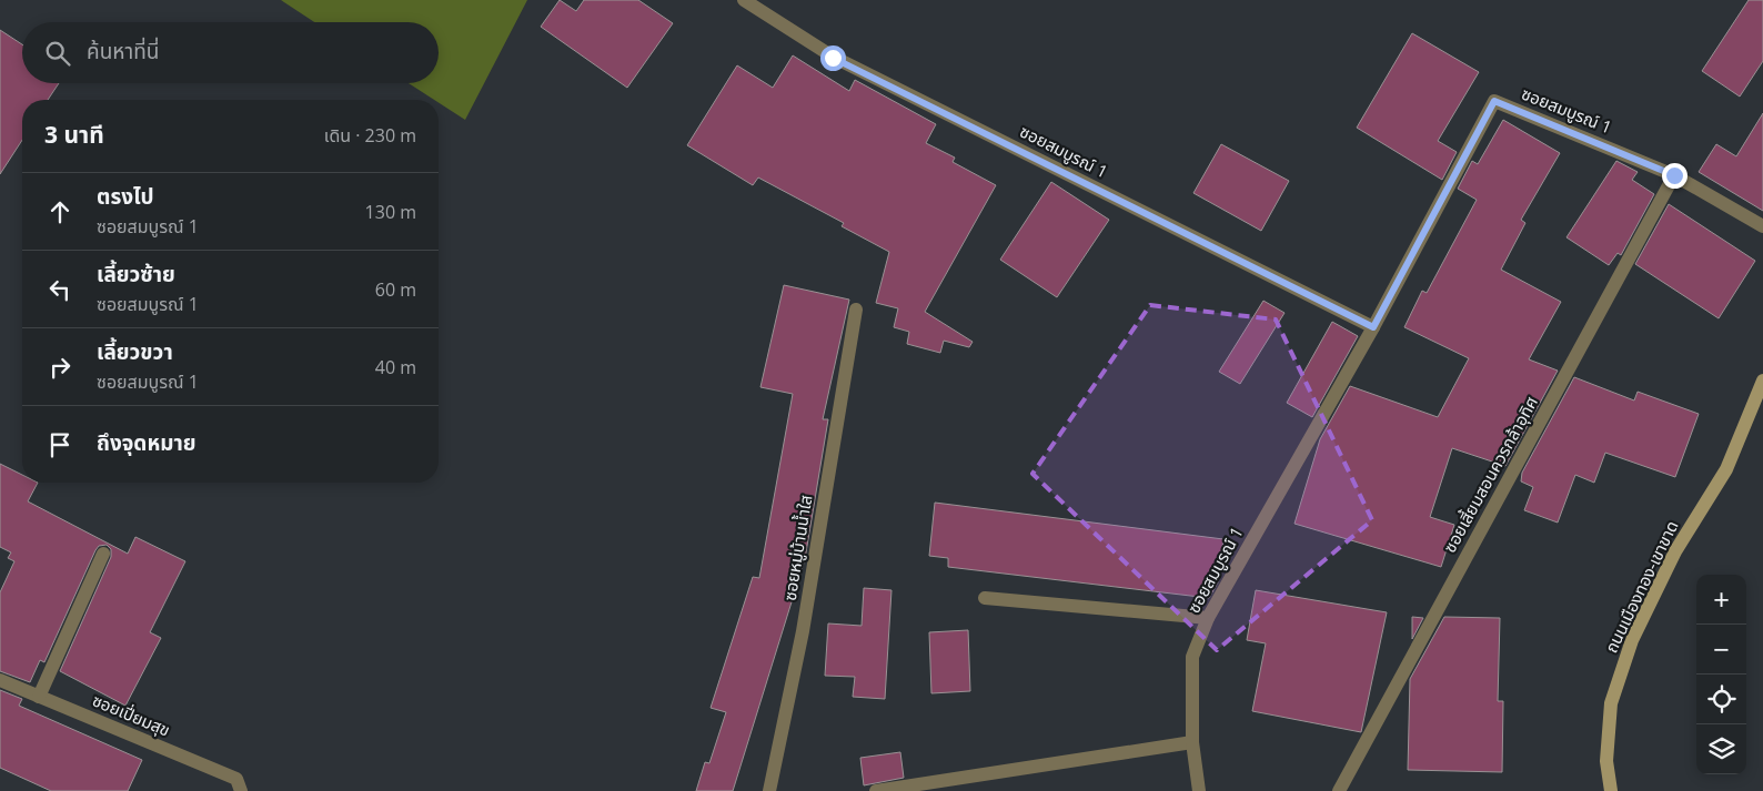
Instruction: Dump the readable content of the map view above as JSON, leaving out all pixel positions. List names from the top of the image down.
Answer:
{
  "streets": {
    "street": [
      "ซอยสมบูรณ์ 1",
      "ซอยเสี้ยมสอนควรกล้าอุทิศ",
      "ซอยหมู่บ้านน้ำใส",
      "ถนนเมืองทอง-เขาขาด",
      "ซอยเปี่ยมสุข"
    ]
  },
  "crossings": [
    ["ซอยสมบูรณ์ 1", "ซอยเสี้ยมสอนควรกล้าอุทิศ"]
  ],
  "page": {
    "search": "ค้นหาที่นี่",
    "heading": ["3 นาที", "เดิน · 230 m"],
    "list": [
      ["ตรงไป", "ซอยสมบูรณ์ 1", "130 m"],
      ["เลี้ยวซ้าย", "ซอยสมบูรณ์ 1", "60 m"],
      ["เลี้ยวขวา", "ซอยสมบูรณ์ 1", "40 m"],
      "ถึงจุดหมาย"
    ],
    "map_buttons": ["+", "−"]
  }
}
